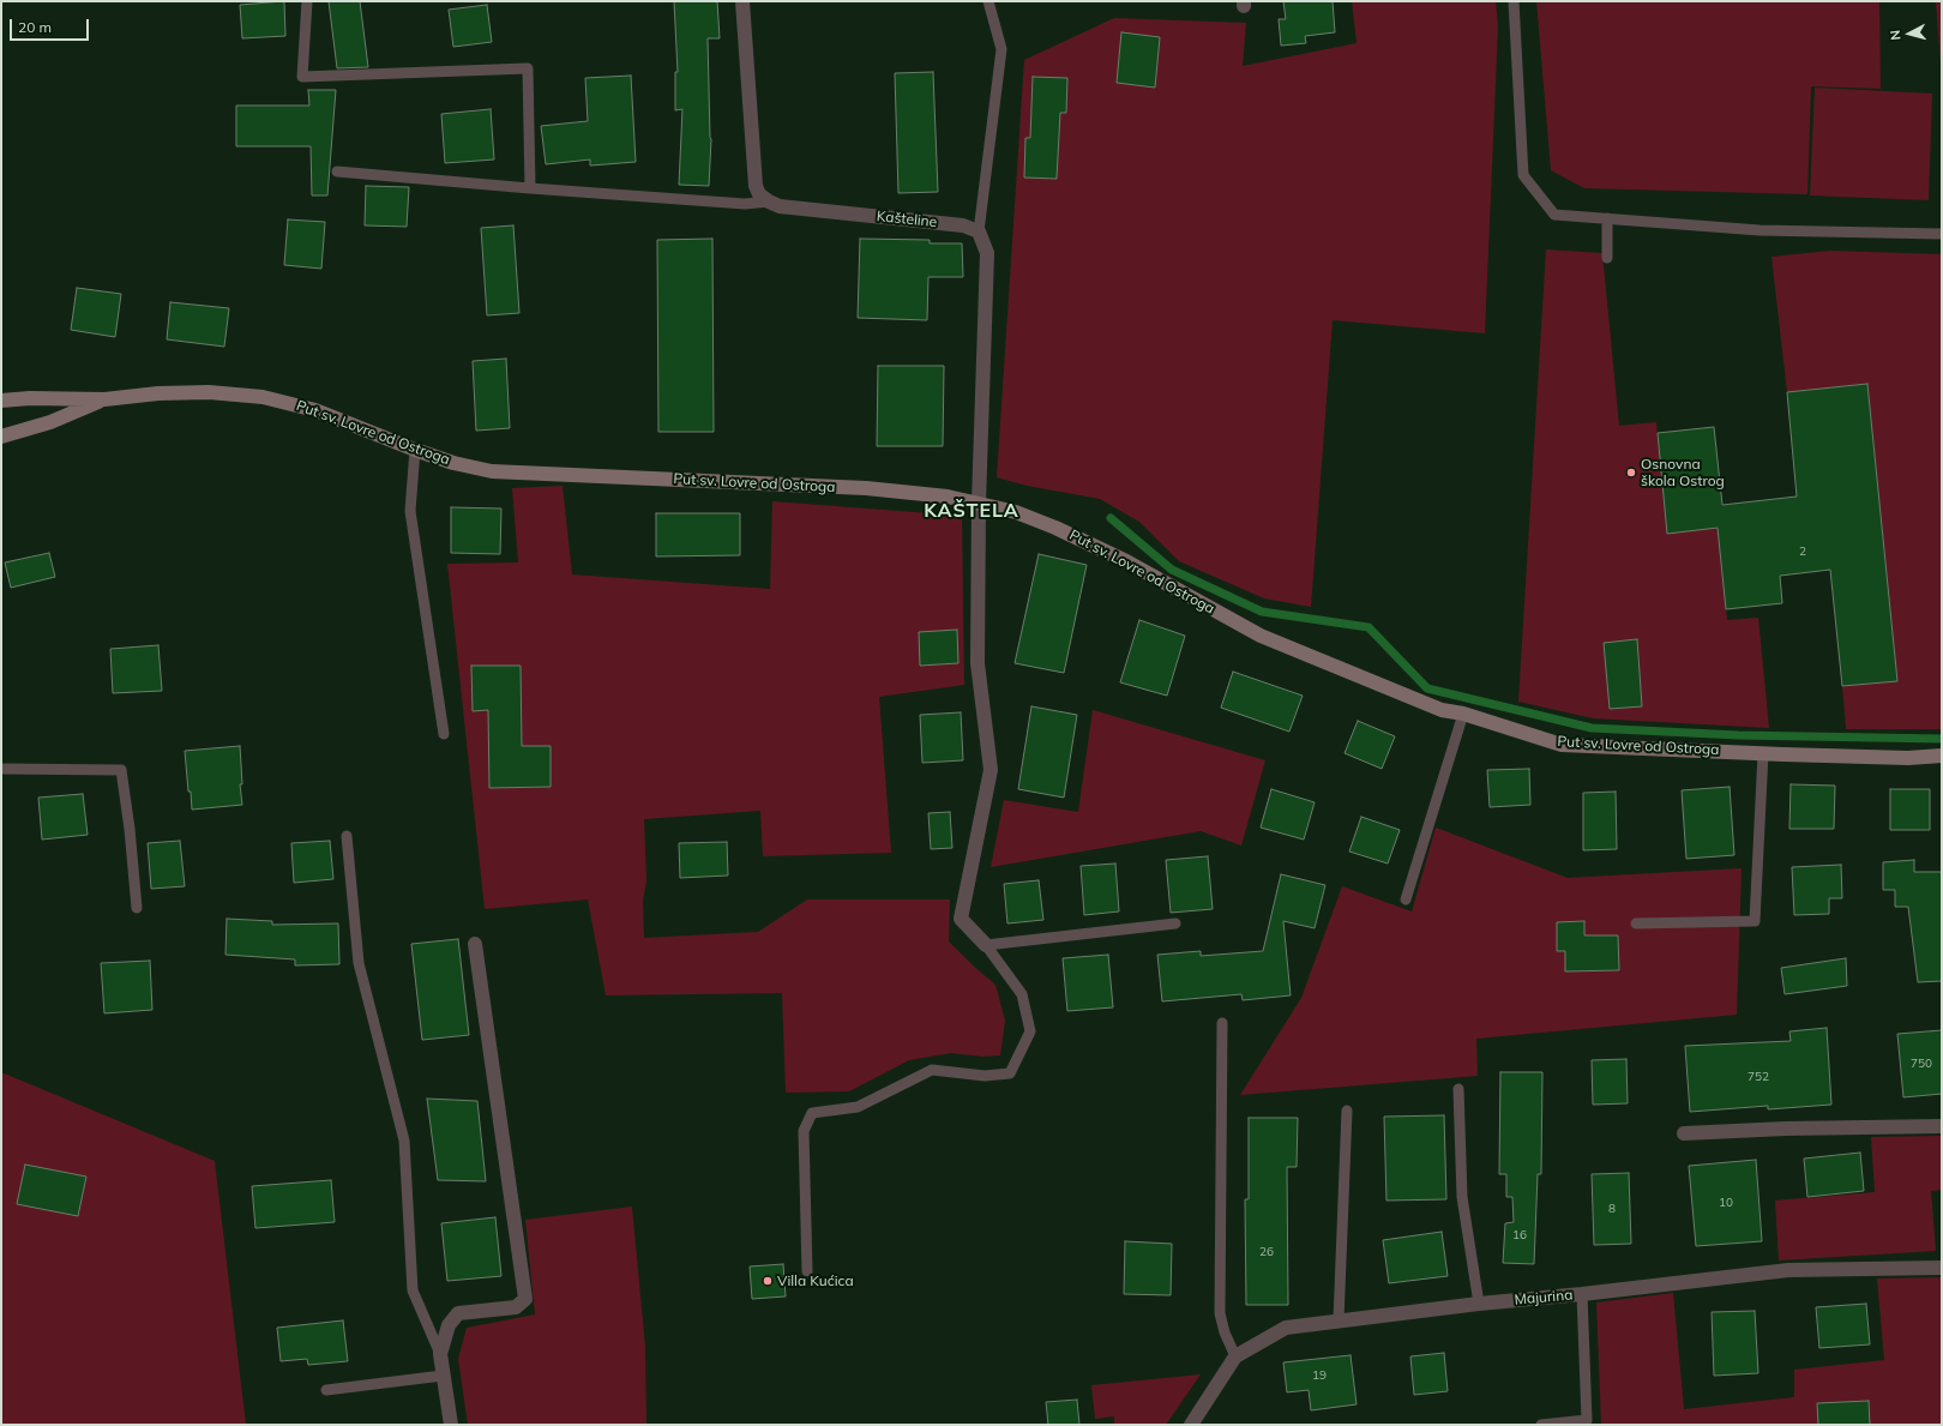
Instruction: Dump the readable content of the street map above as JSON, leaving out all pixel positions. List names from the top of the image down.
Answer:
{
  "streets": {
    "street": ["Kašteline", "Put sv. Lovre od Ostroga", "Majurina"]
  },
  "districts": ["KAŠTELA"],
  "places": ["Osnovna škola Ostrog", "Villa Kućica"],
  "house_numbers": [
    "2",
    "750",
    "752",
    "10",
    "8",
    "16",
    "26",
    "19"
  ],
  "scale_bar": "20 m",
  "north": "left"
}
